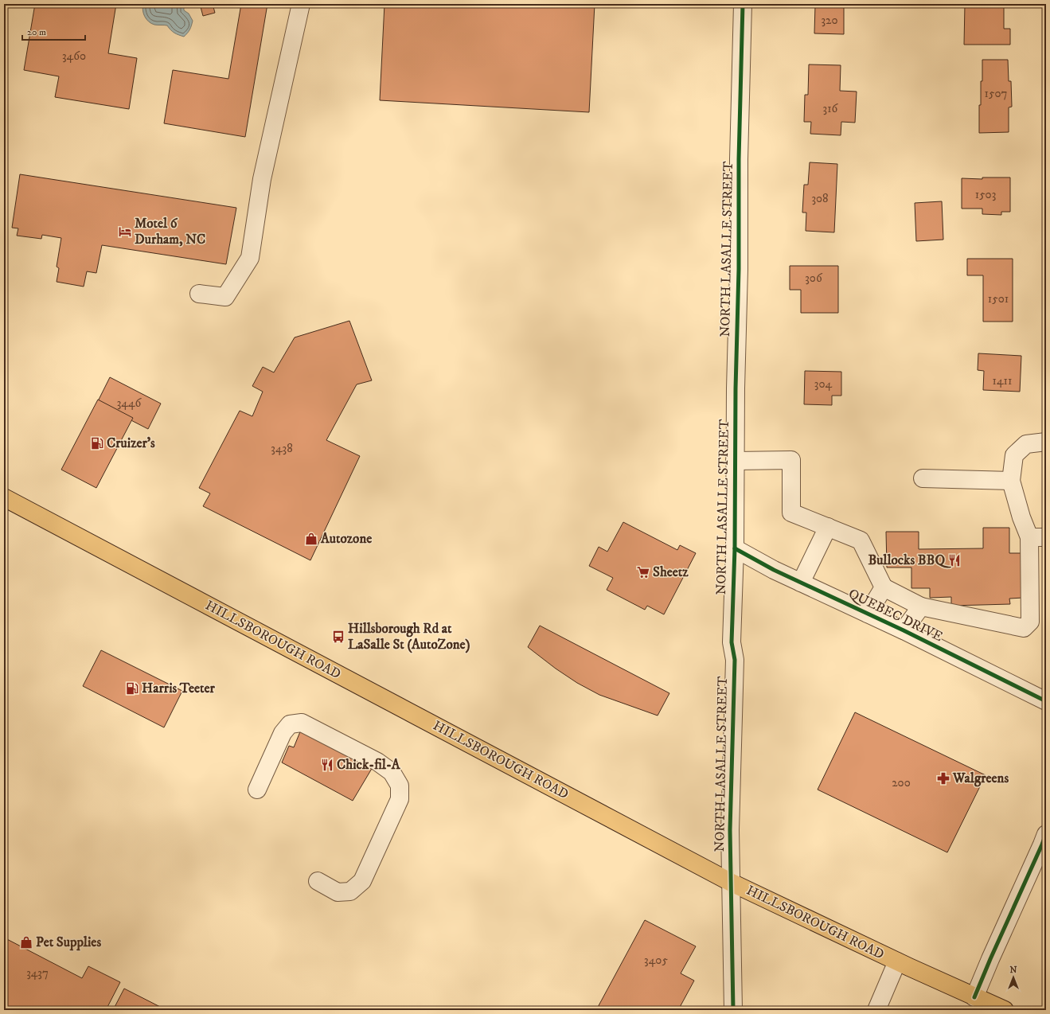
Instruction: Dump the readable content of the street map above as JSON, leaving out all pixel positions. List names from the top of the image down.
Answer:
{
  "streets": {
    "main road": ["HILLSBOROUGH ROAD"],
    "street": ["NORTH LASALLE STREET", "QUEBEC DRIVE"]
  },
  "crossings": [
    ["NORTH LASALLE STREET", "QUEBEC DRIVE"],
    ["NORTH LASALLE STREET", "HILLSBOROUGH ROAD"]
  ],
  "places": {
    "hotel": ["Motel 6 Durham, NC"],
    "fuel station": ["Cruizer's", "Harris Teeter"],
    "shop": ["Autozone", "Pet Supplies"],
    "restaurant": ["Bullocks BBQ", "Chick-fil-A"],
    "supermarket": ["Sheetz"],
    "bus stop": ["Hillsborough Rd at LaSalle St (AutoZone)"],
    "pharmacy": ["Walgreens"]
  },
  "house_numbers": [
    "320",
    "3460",
    "1507",
    "316",
    "1503",
    "308",
    "306",
    "1501",
    "1411",
    "304",
    "3446",
    "3438",
    "200",
    "3405",
    "3437"
  ],
  "scale_bar": "20 m",
  "north": "top"
}
